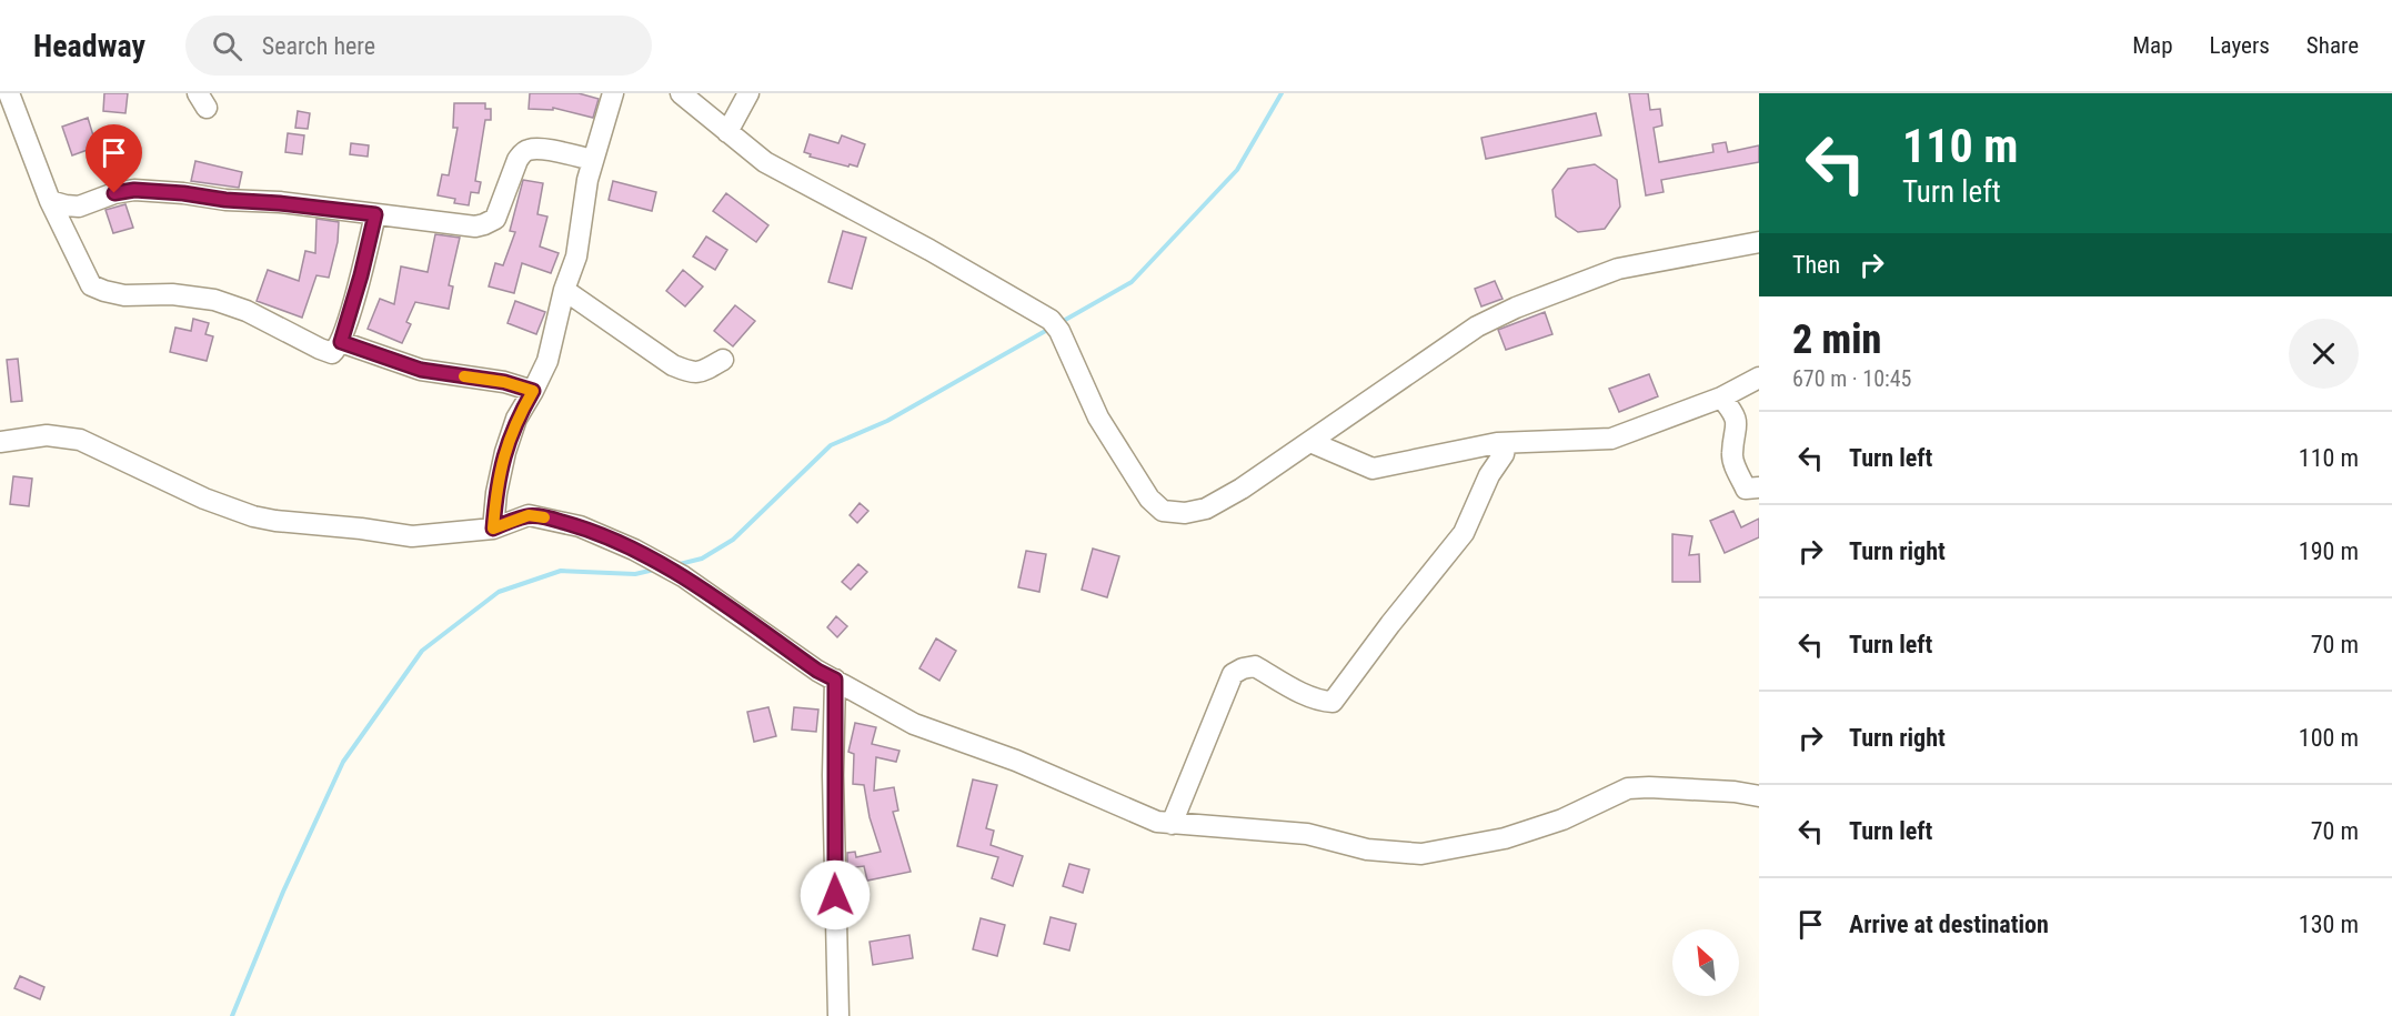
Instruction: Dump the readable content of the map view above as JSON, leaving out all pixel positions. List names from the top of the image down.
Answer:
{
  "north": "top left",
  "page": {
    "header": "Headway",
    "search": "Search here",
    "nav": ["Map", "Layers", "Share"],
    "turn": ["110 m", "Turn left"],
    "then": "Then",
    "heading": ["2 min", "670 m · 10:45"],
    "list": [
      {
        "name": "Turn left",
        "value": "110 m"
      },
      {
        "name": "Turn right",
        "value": "190 m"
      },
      {
        "name": "Turn left",
        "value": "70 m"
      },
      {
        "name": "Turn right",
        "value": "100 m"
      },
      {
        "name": "Turn left",
        "value": "70 m"
      },
      {
        "name": "Arrive at destination",
        "value": "130 m"
      }
    ]
  }
}
